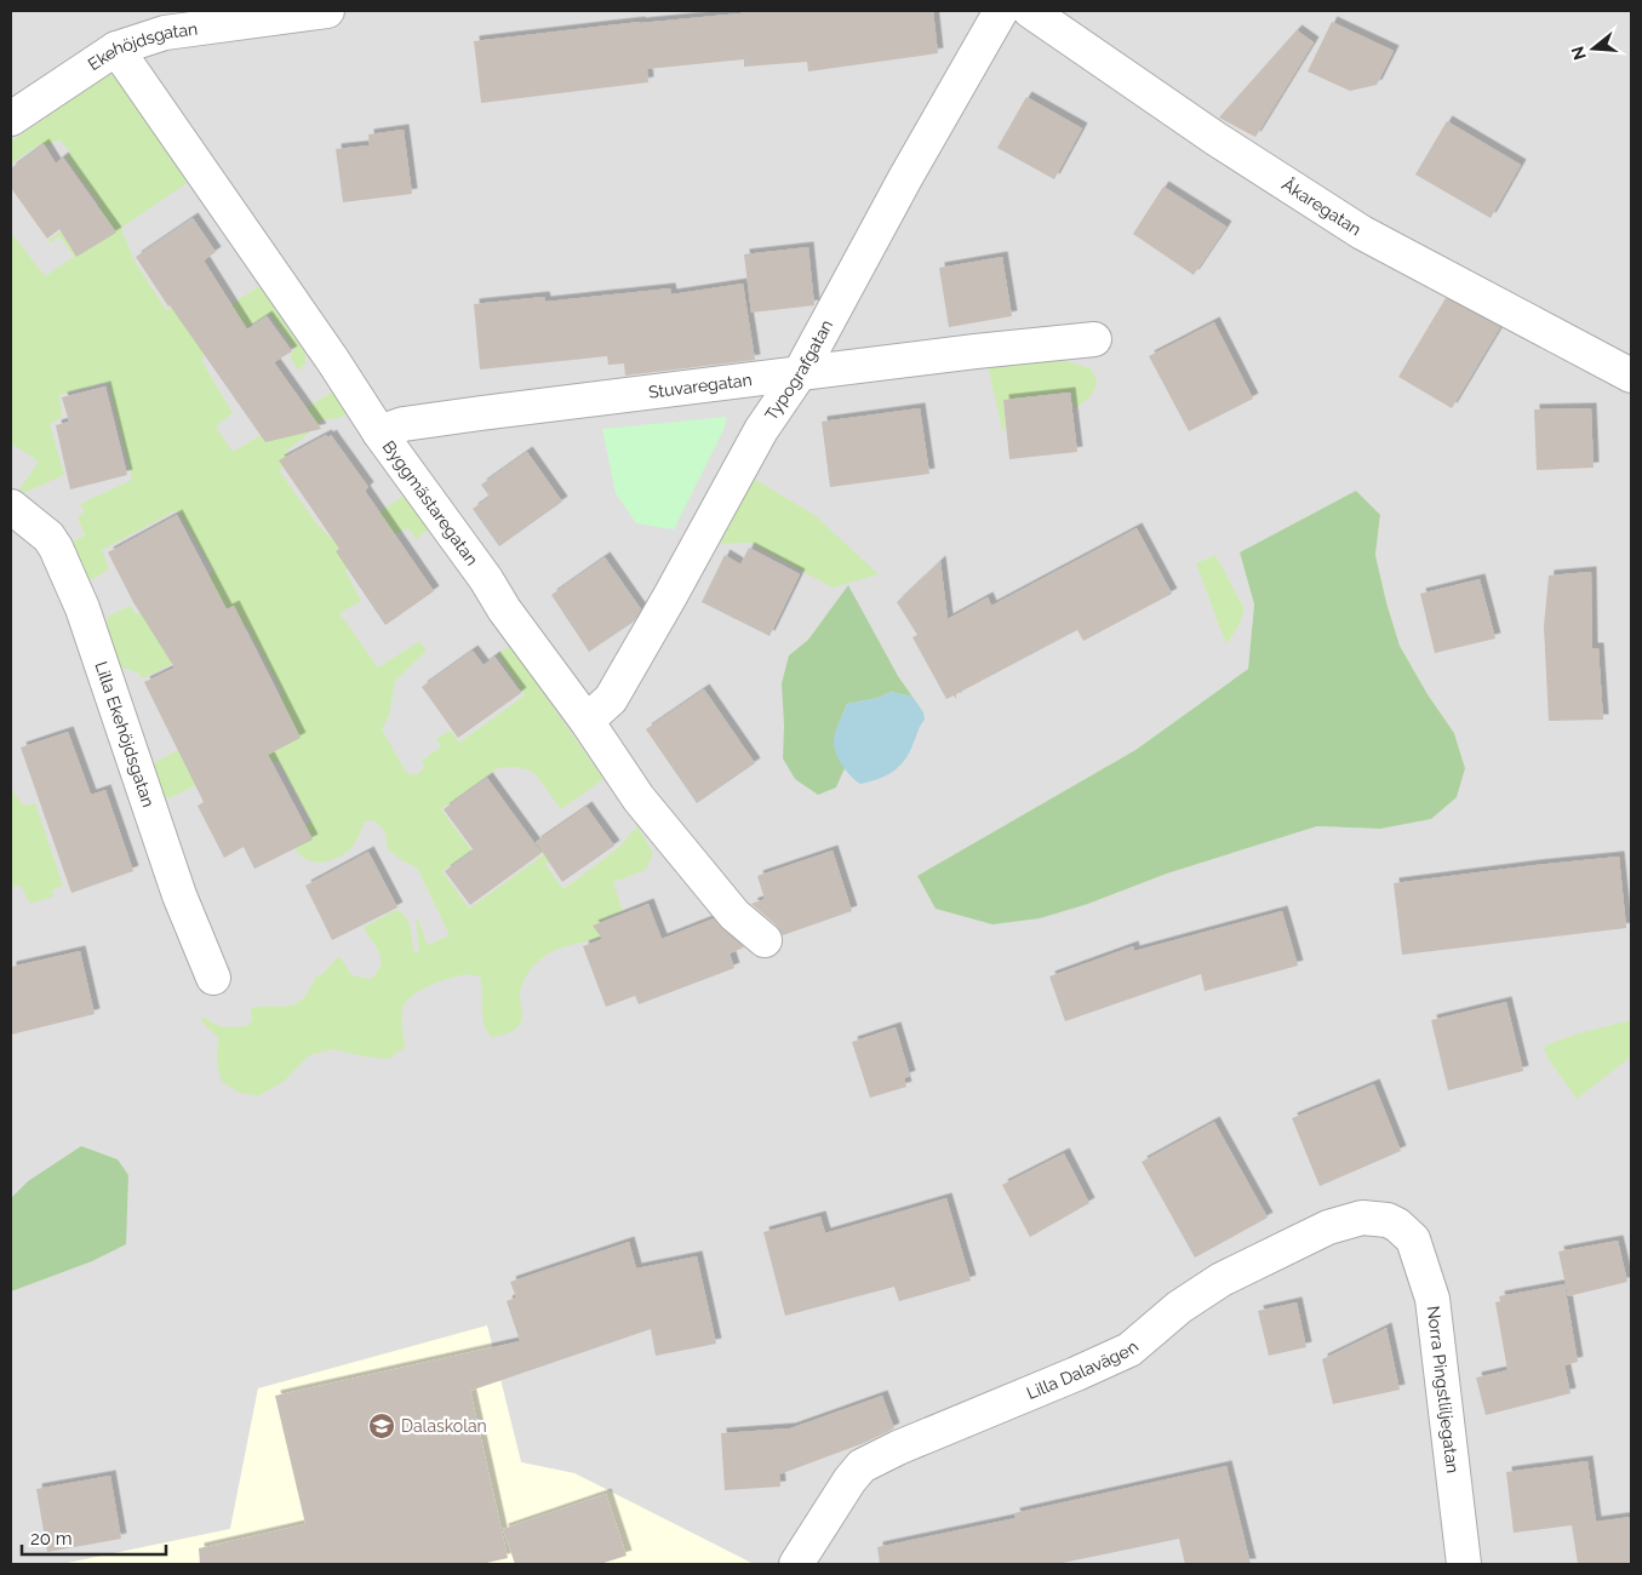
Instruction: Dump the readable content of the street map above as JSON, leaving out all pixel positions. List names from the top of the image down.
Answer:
{
  "streets": {
    "street": [
      "Ekehöjdsgatan",
      "Åkaregatan",
      "Typografgatan",
      "Stuvaregatan",
      "Byggmästaregatan",
      "Lilla Ekehöjdsgatan",
      "Lilla Dalavägen",
      "Norra Pingstliljegatan"
    ]
  },
  "crossings": [
    ["Ekehöjdsgatan", "Byggmästaregatan"],
    ["Typografgatan", "Stuvaregatan"],
    ["Typografgatan", "Byggmästaregatan"],
    ["Stuvaregatan", "Byggmästaregatan"],
    ["Lilla Dalavägen", "Norra Pingstliljegatan"]
  ],
  "places": {
    "school or university": ["Dalaskolan"]
  },
  "scale_bar": "20 m",
  "north": "left"
}
